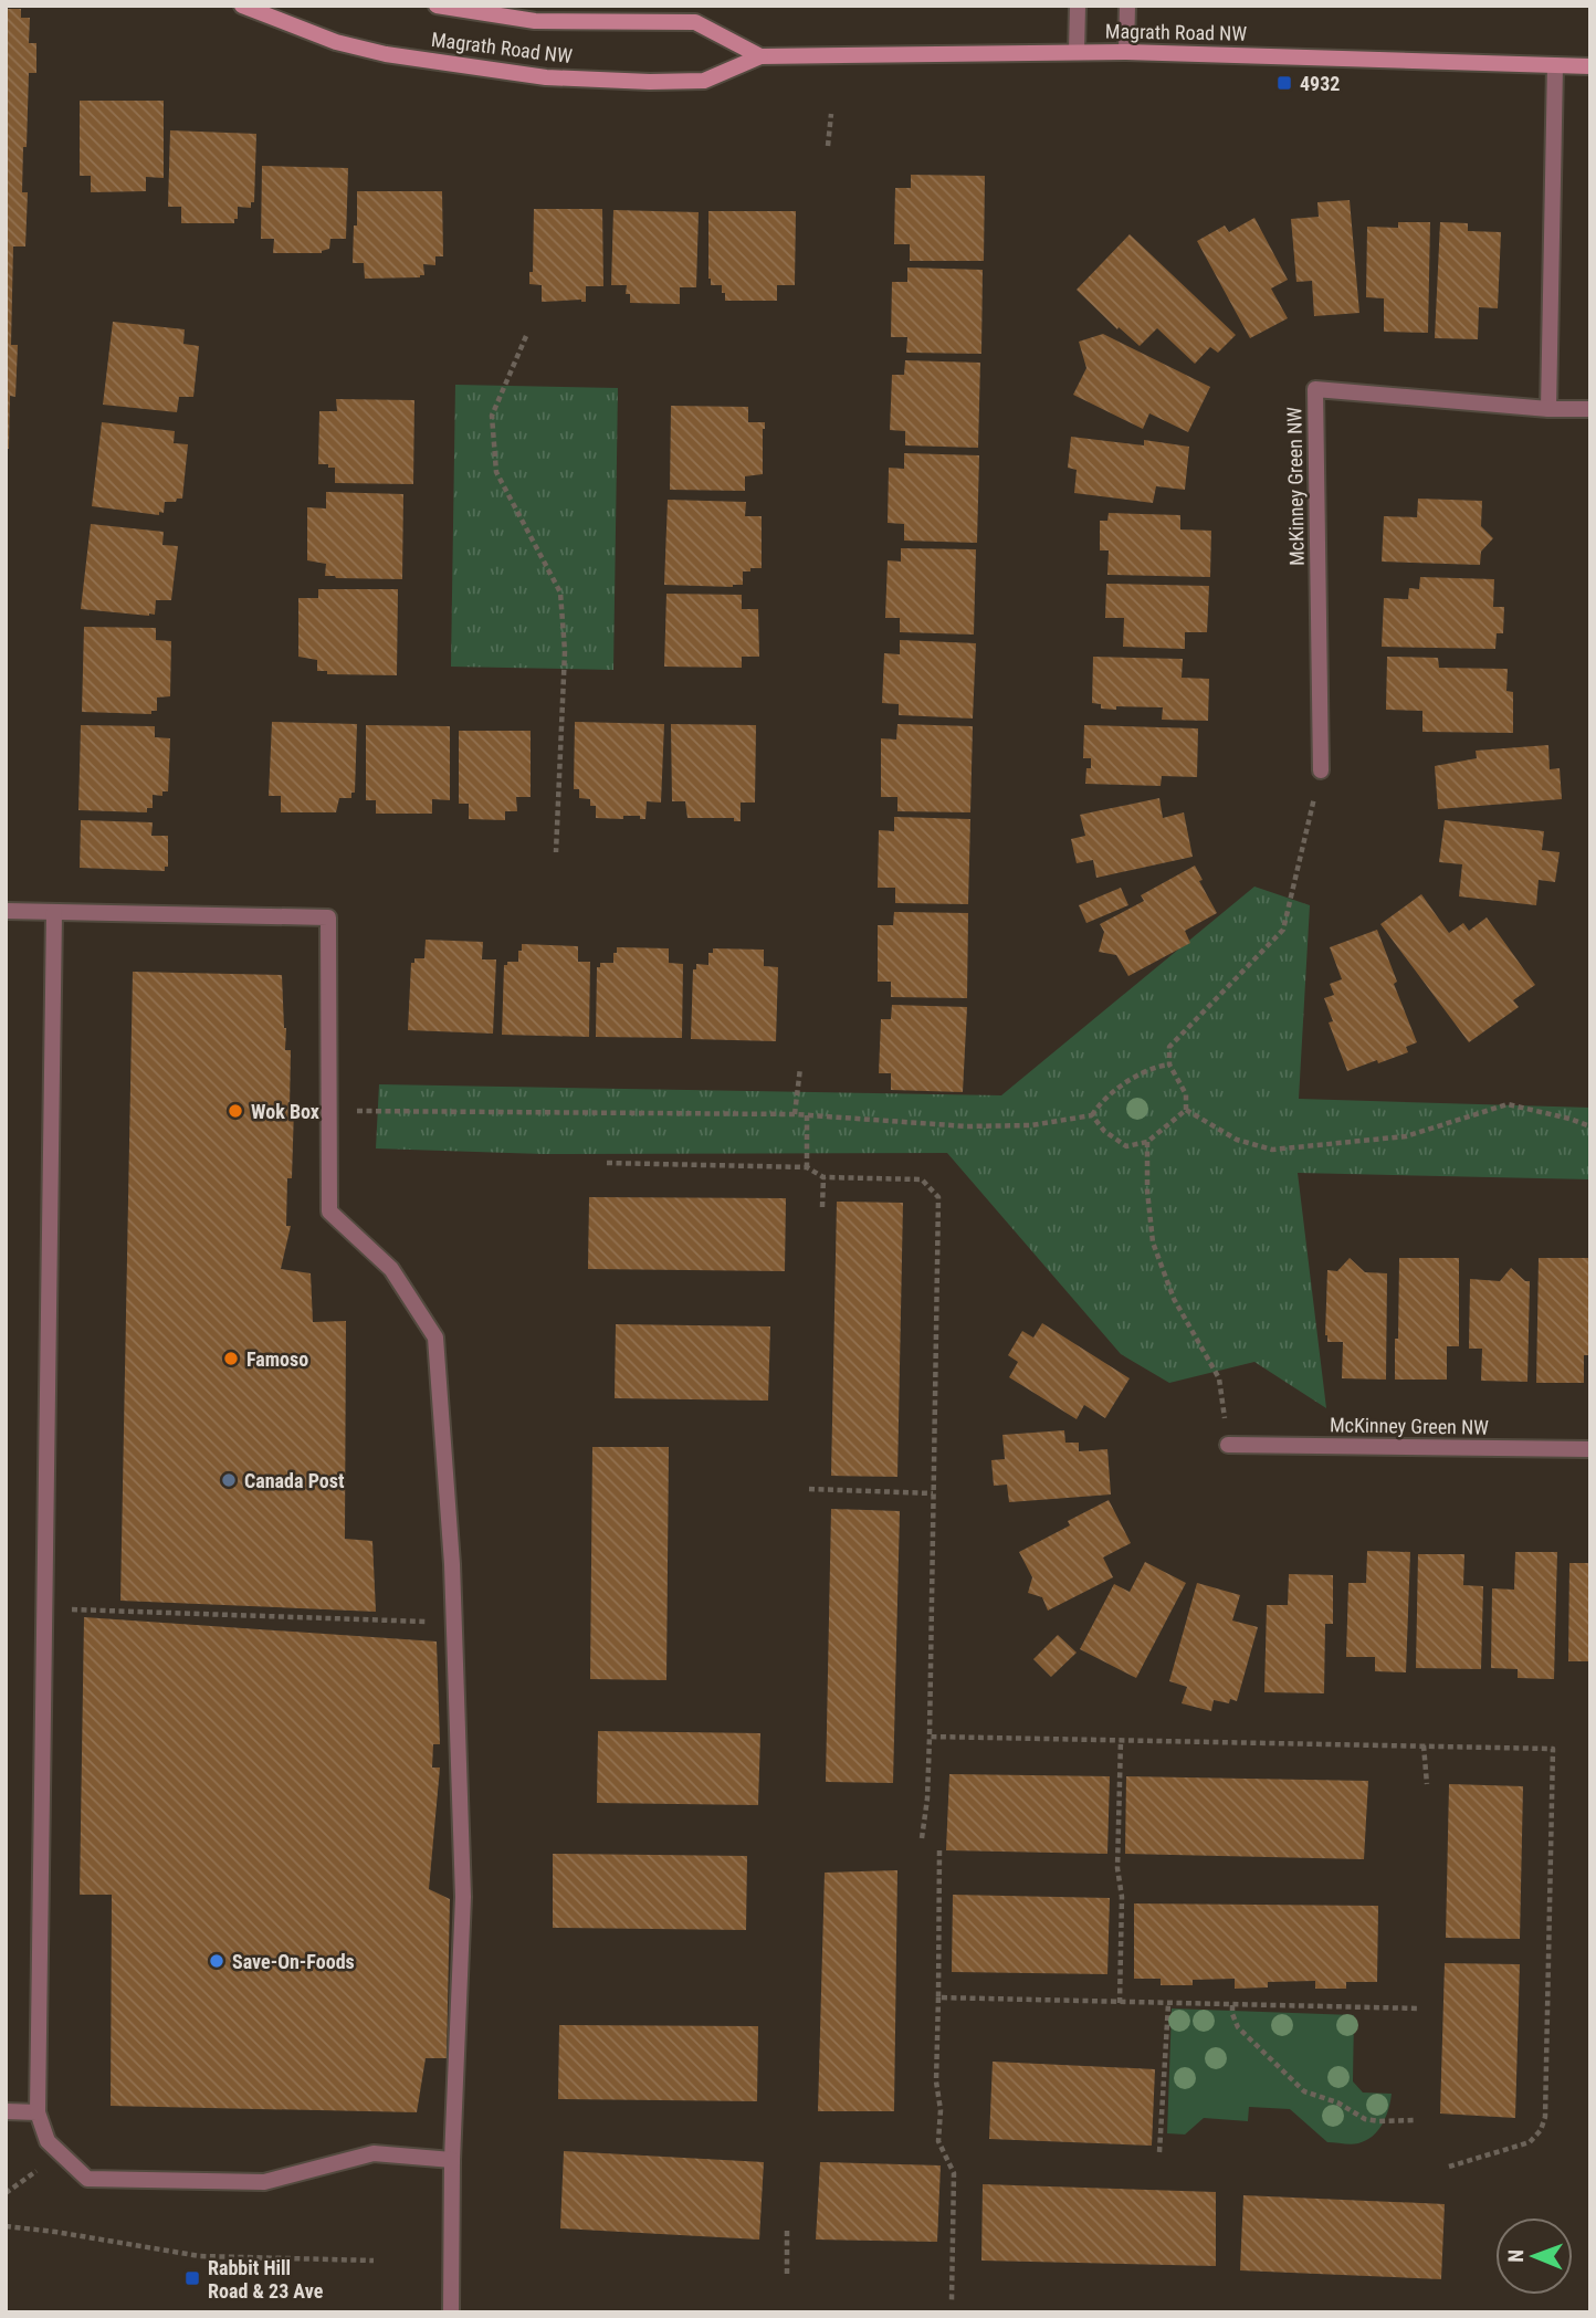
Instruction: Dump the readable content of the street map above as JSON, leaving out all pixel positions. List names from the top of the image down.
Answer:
{
  "streets": {
    "street": ["Magrath Road NW", "McKinney Green NW"]
  },
  "places": {
    "transit": ["4932", "Rabbit Hill Road & 23 Ave"],
    "other": [
      "Wok Box",
      "Famoso",
      "Canada Post",
      "Save-On-Foods"
    ]
  },
  "north": "left"
}
